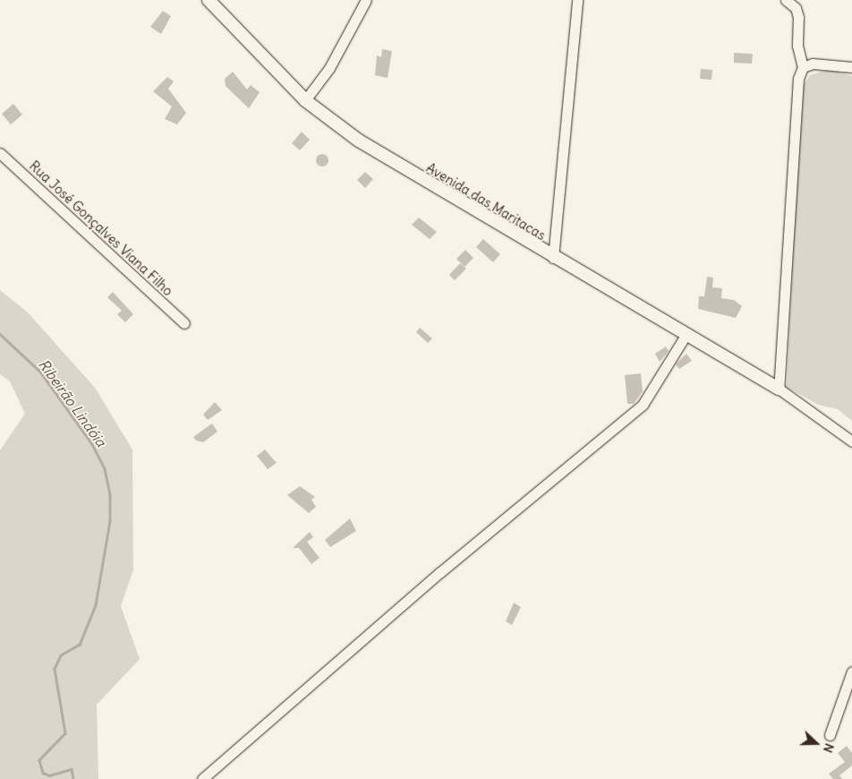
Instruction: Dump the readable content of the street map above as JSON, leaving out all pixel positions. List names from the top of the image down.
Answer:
{
  "streets": {
    "street": ["Avenida das Maritacas", "Rua José Gonçalves Viana Filho"]
  },
  "water": ["Ribeirão Lindóia"],
  "north": "right"
}
